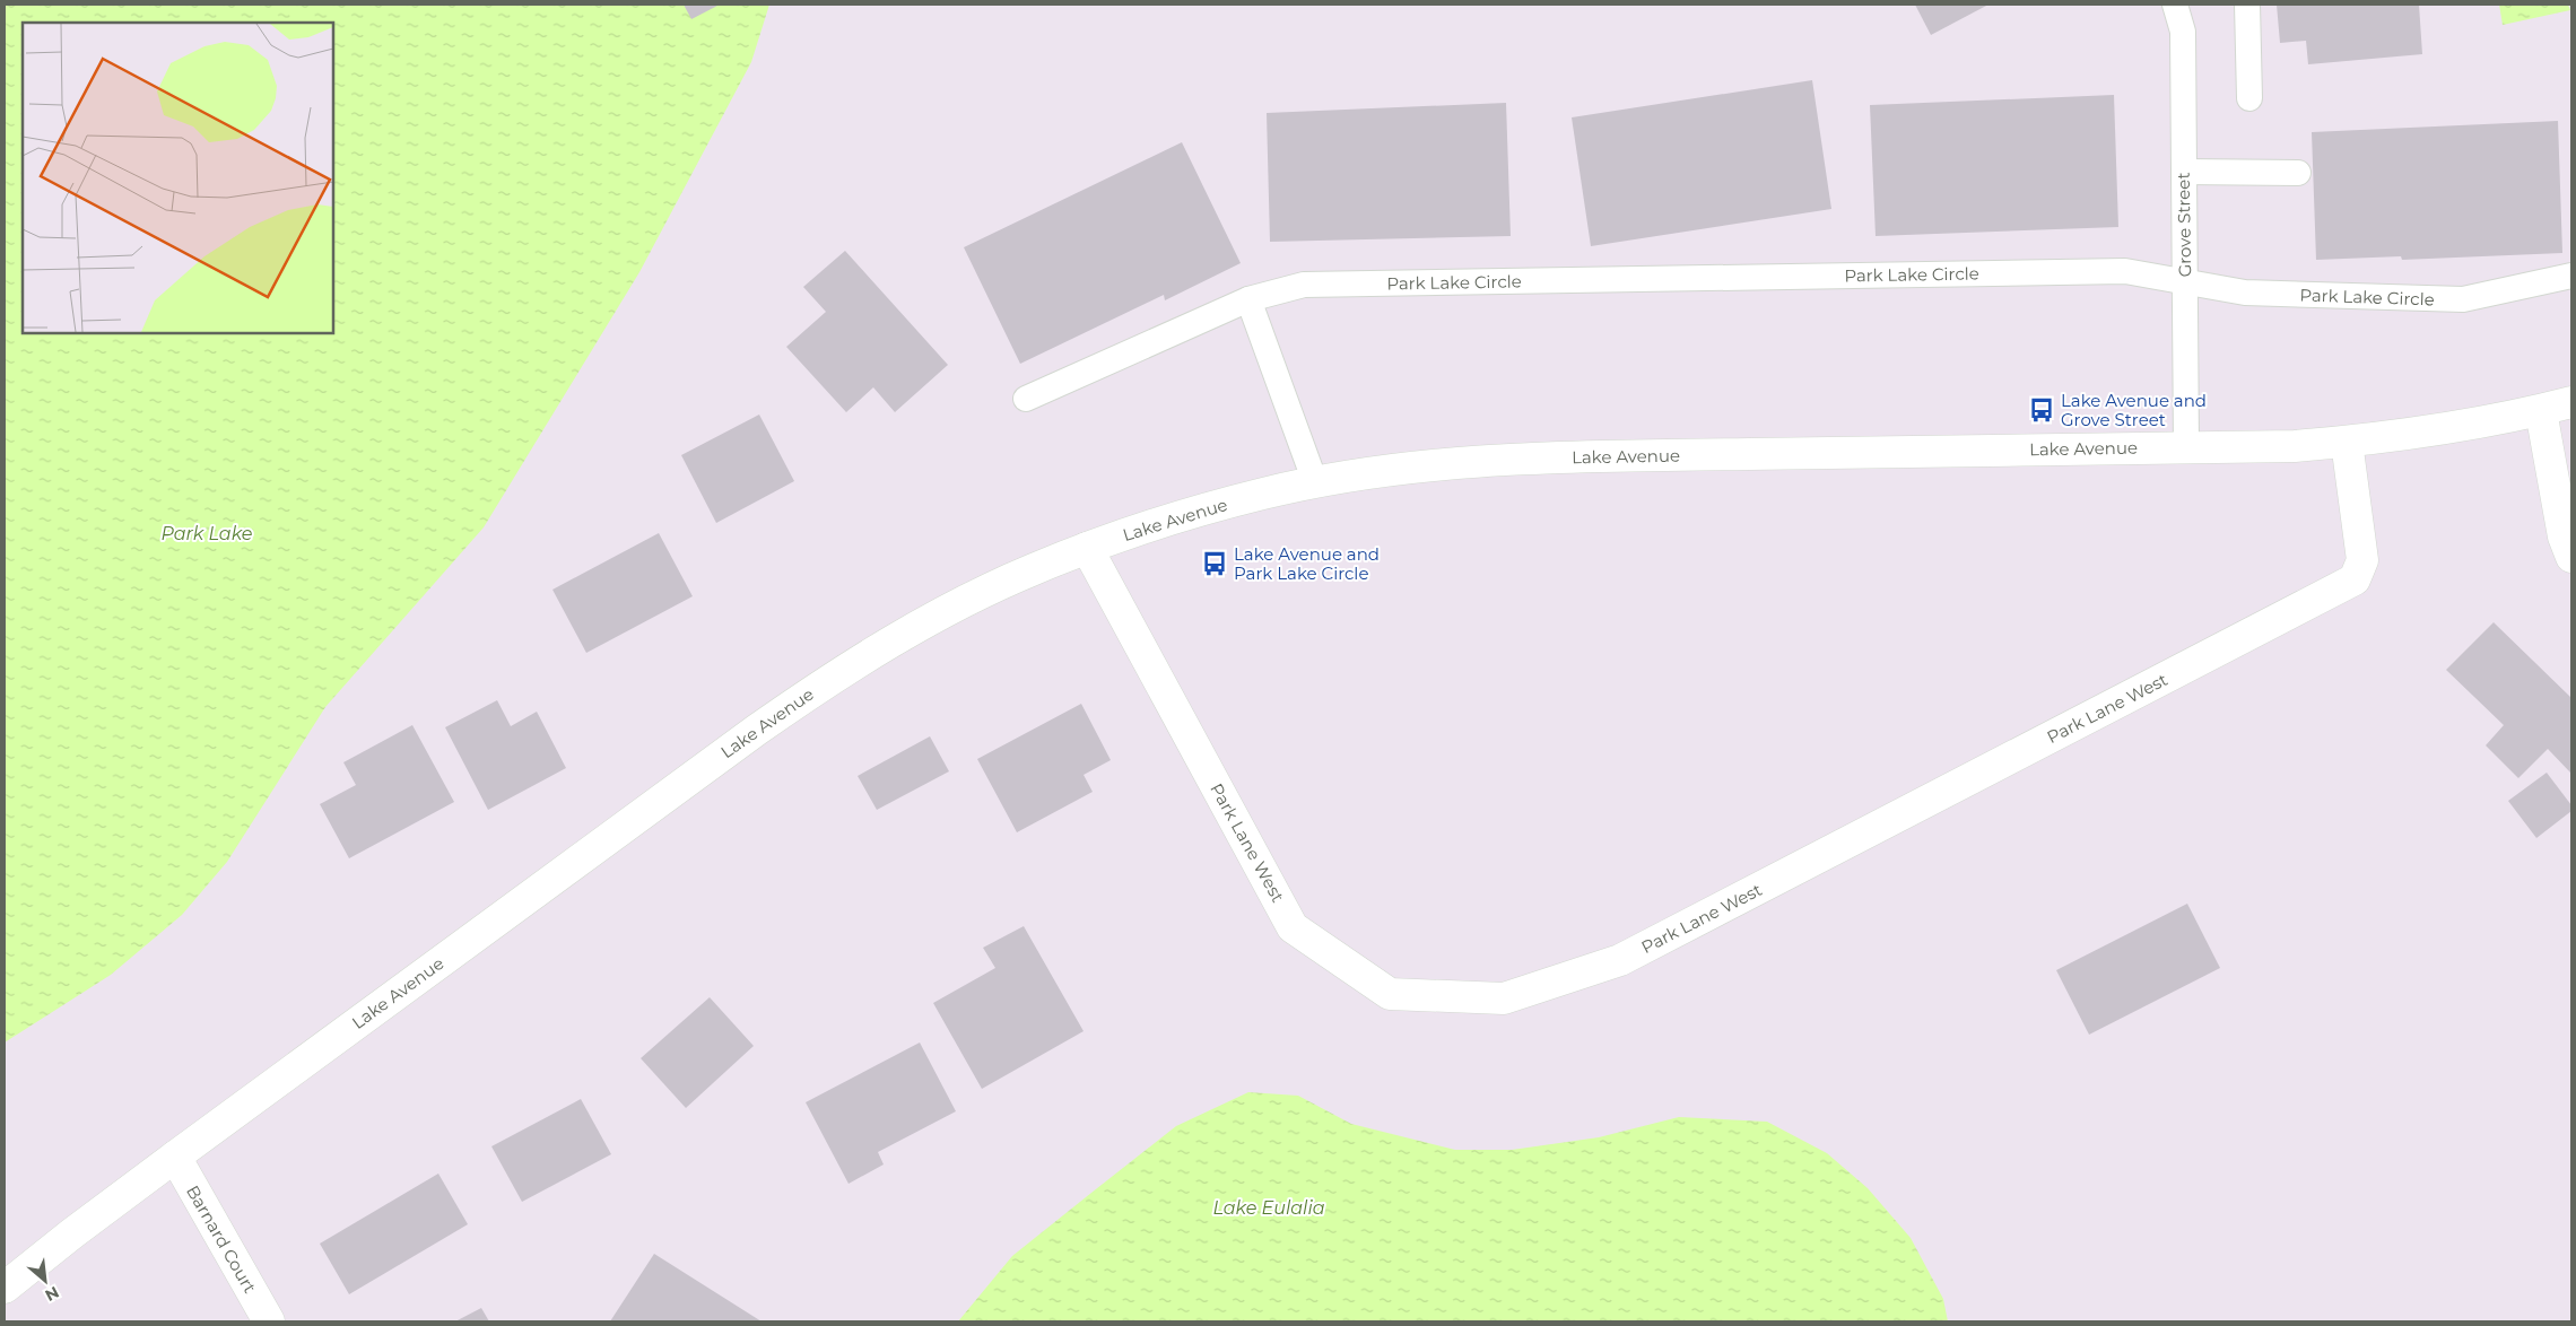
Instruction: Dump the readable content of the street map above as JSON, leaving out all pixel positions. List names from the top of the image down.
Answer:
{
  "streets": {
    "main road": ["Lake Avenue", "Park Lane West", "Barnard Court"],
    "lane": ["Grove Street", "Park Lake Circle"]
  },
  "crossings": [
    ["Grove Street", "Park Lake Circle"],
    ["Grove Street", "Lake Avenue"],
    ["Lake Avenue", "Park Lane West"],
    ["Lake Avenue", "Barnard Court"]
  ],
  "water": ["Park Lake", "Lake Eulalia"],
  "places": {
    "bus stop": ["Lake Avenue and Grove Street", "Lake Avenue and Park Lake Circle"]
  },
  "north": "bottom right"
}
